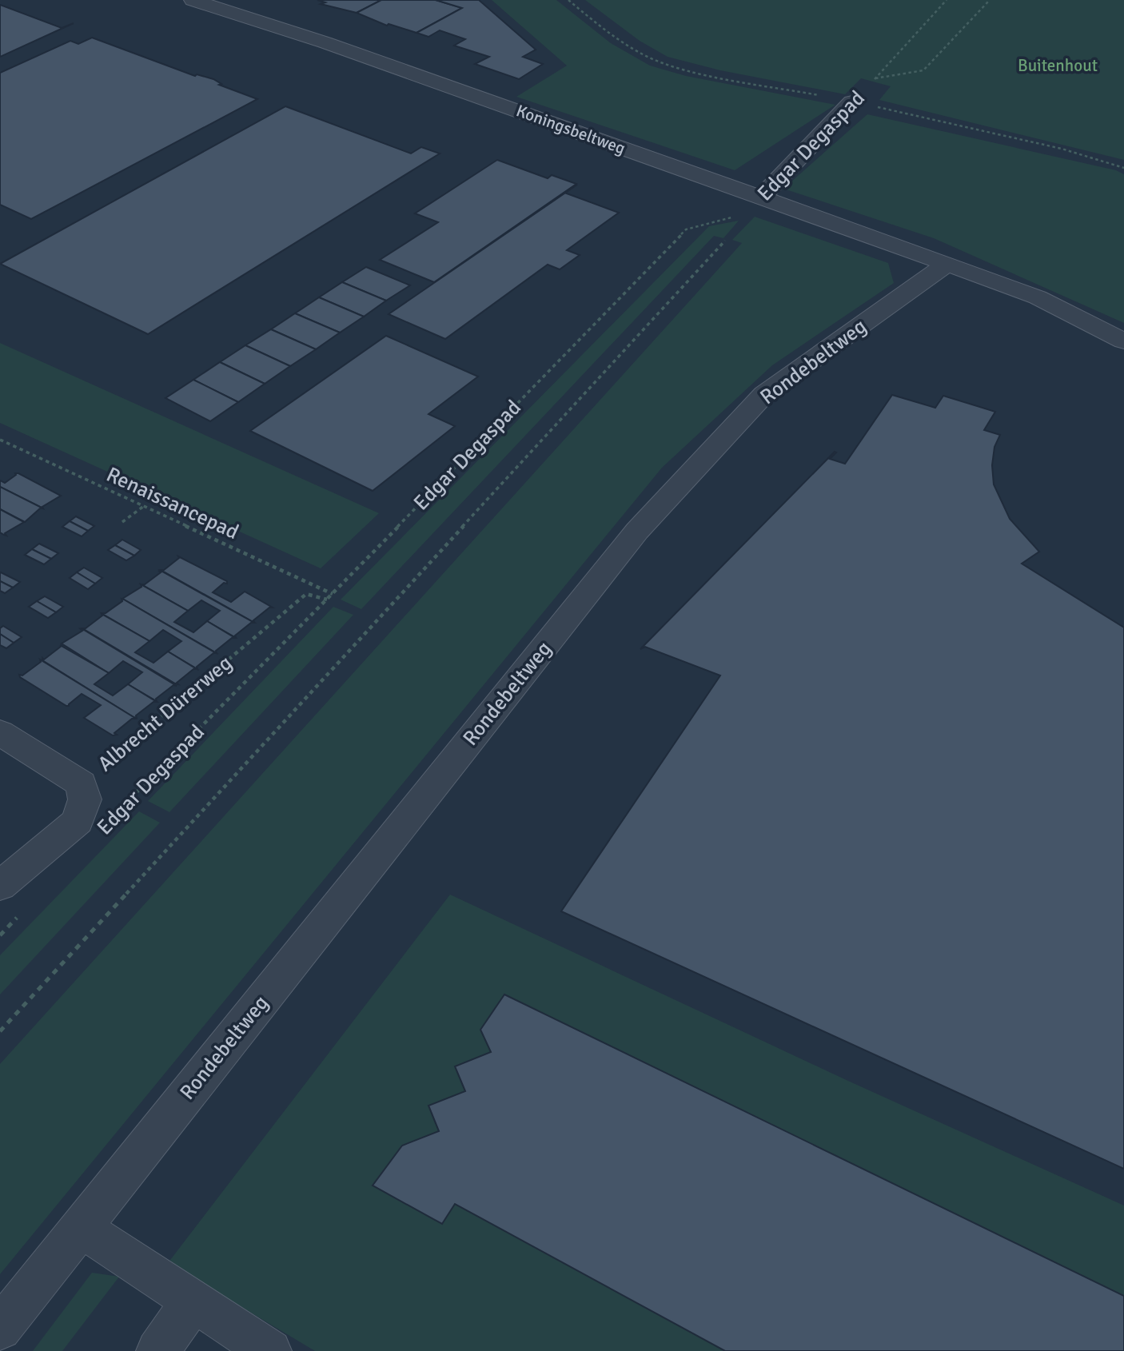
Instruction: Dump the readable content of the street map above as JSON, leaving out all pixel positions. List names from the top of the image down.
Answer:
{
  "streets": {
    "street": [
      "Koningsbeltweg",
      "Edgar Degaspad",
      "Rondebeltweg",
      "Albrecht Dürerweg"
    ],
    "path": ["Renaissancepad"]
  },
  "crossings": [
    ["Koningsbeltweg", "Edgar Degaspad"],
    ["Koningsbeltweg", "Rondebeltweg"],
    ["Edgar Degaspad", "Renaissancepad"],
    ["Edgar Degaspad", "Albrecht Dürerweg"]
  ],
  "parks": ["Buitenhout"]
}
